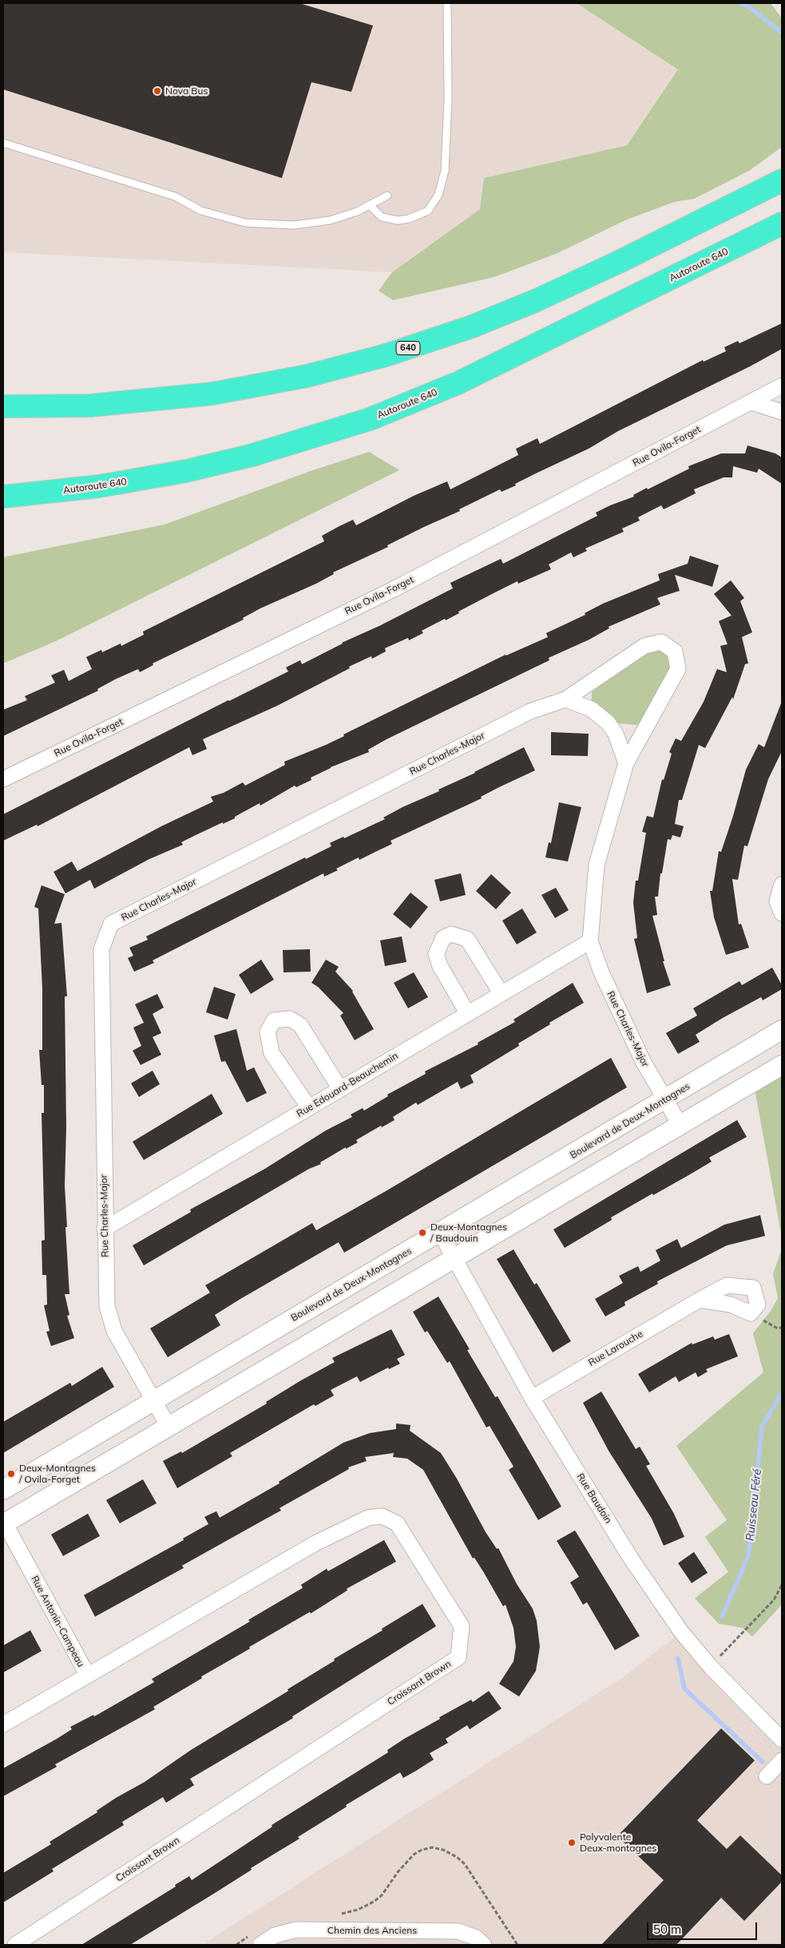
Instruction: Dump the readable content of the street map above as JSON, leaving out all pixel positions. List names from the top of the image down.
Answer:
{
  "streets": {
    "highway": ["Autoroute 640", "640"],
    "street": [
      "Rue Ovila-Forget",
      "Rue Charles-Major",
      "Rue Edouard-Beauchemin",
      "Boulevard de Deux-Montagnes",
      "Rue Larouche",
      "Rue Baudoin",
      "Rue Antonin-Campeau",
      "Croissant Brown",
      "Chemin des Anciens"
    ]
  },
  "crossings": [
    ["Rue Charles-Major", "Rue Edouard-Beauchemin"],
    ["Rue Charles-Major", "Boulevard de Deux-Montagnes"],
    ["Boulevard de Deux-Montagnes", "Rue Baudoin"],
    ["Rue Larouche", "Rue Baudoin"],
    ["Rue Antonin-Campeau", "Croissant Brown"]
  ],
  "water": ["Ruisseau Féré"],
  "places": [
    "Nova Bus",
    "Deux-Montagnes / Baudouin",
    "Deux-Montagnes / Ovila-Forget",
    "Polyvalente Deux-montagnes"
  ],
  "scale_bar": "50 m"
}
